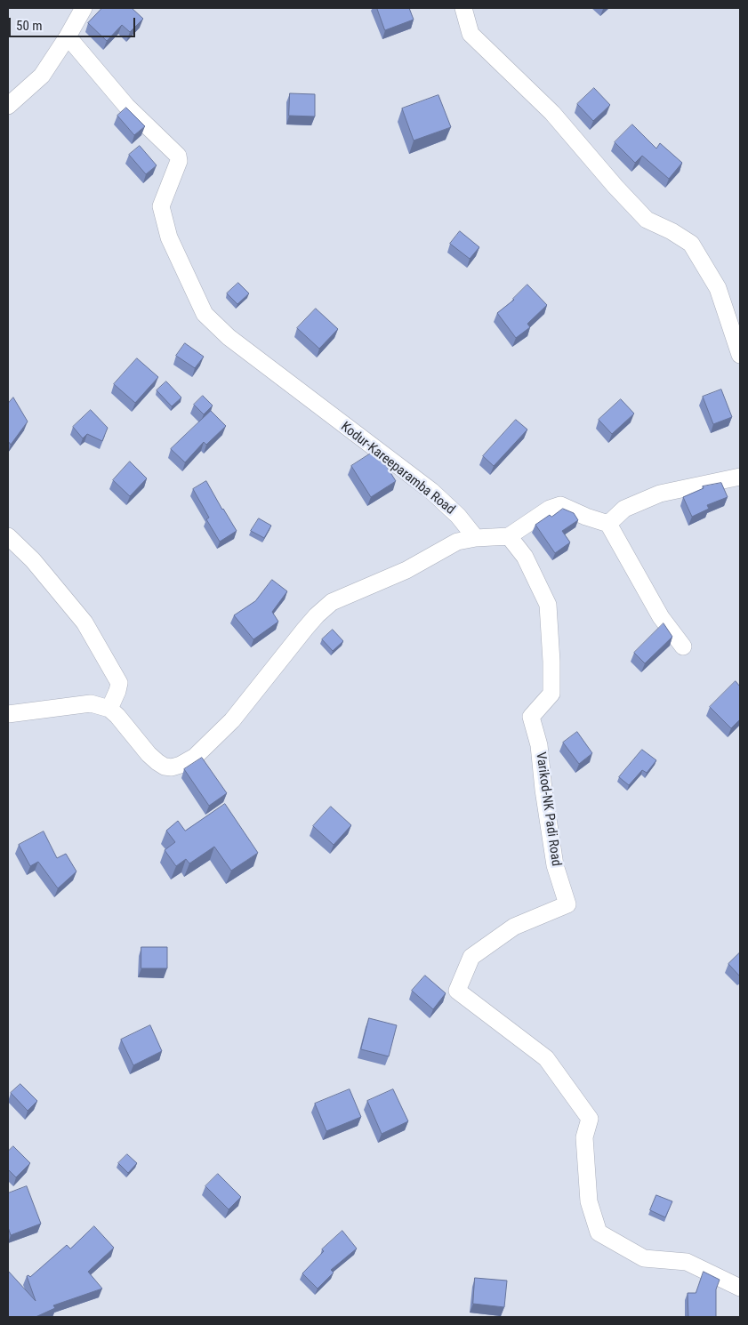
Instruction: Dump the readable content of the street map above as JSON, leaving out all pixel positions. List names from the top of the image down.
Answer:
{
  "streets": {
    "street": ["Kodur-Kareeparamba Road", "Varikod-NK Padi Road"]
  },
  "scale_bar": "50 m"
}
